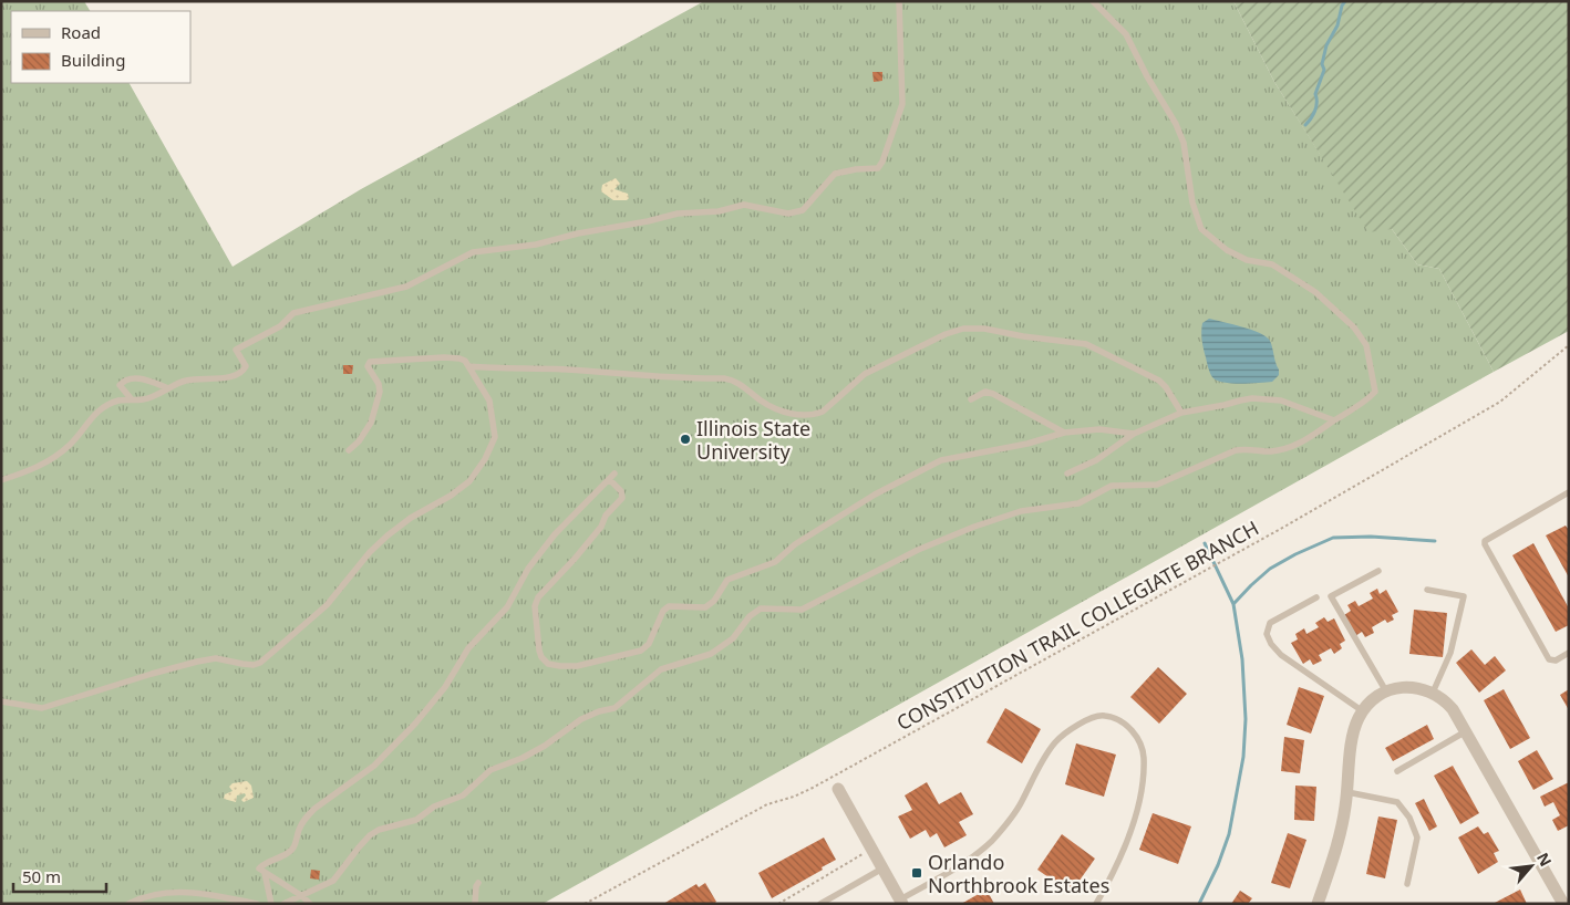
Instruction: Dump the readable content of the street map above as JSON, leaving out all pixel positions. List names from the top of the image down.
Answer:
{
  "streets": {
    "path": ["CONSTITUTION TRAIL COLLEGIATE BRANCH"]
  },
  "places": {
    "other": ["Illinois State University"],
    "transit": ["Orlando Northbrook Estates"]
  },
  "legend": ["Road", "Building"],
  "scale_bar": "50 m",
  "north": "top right"
}
